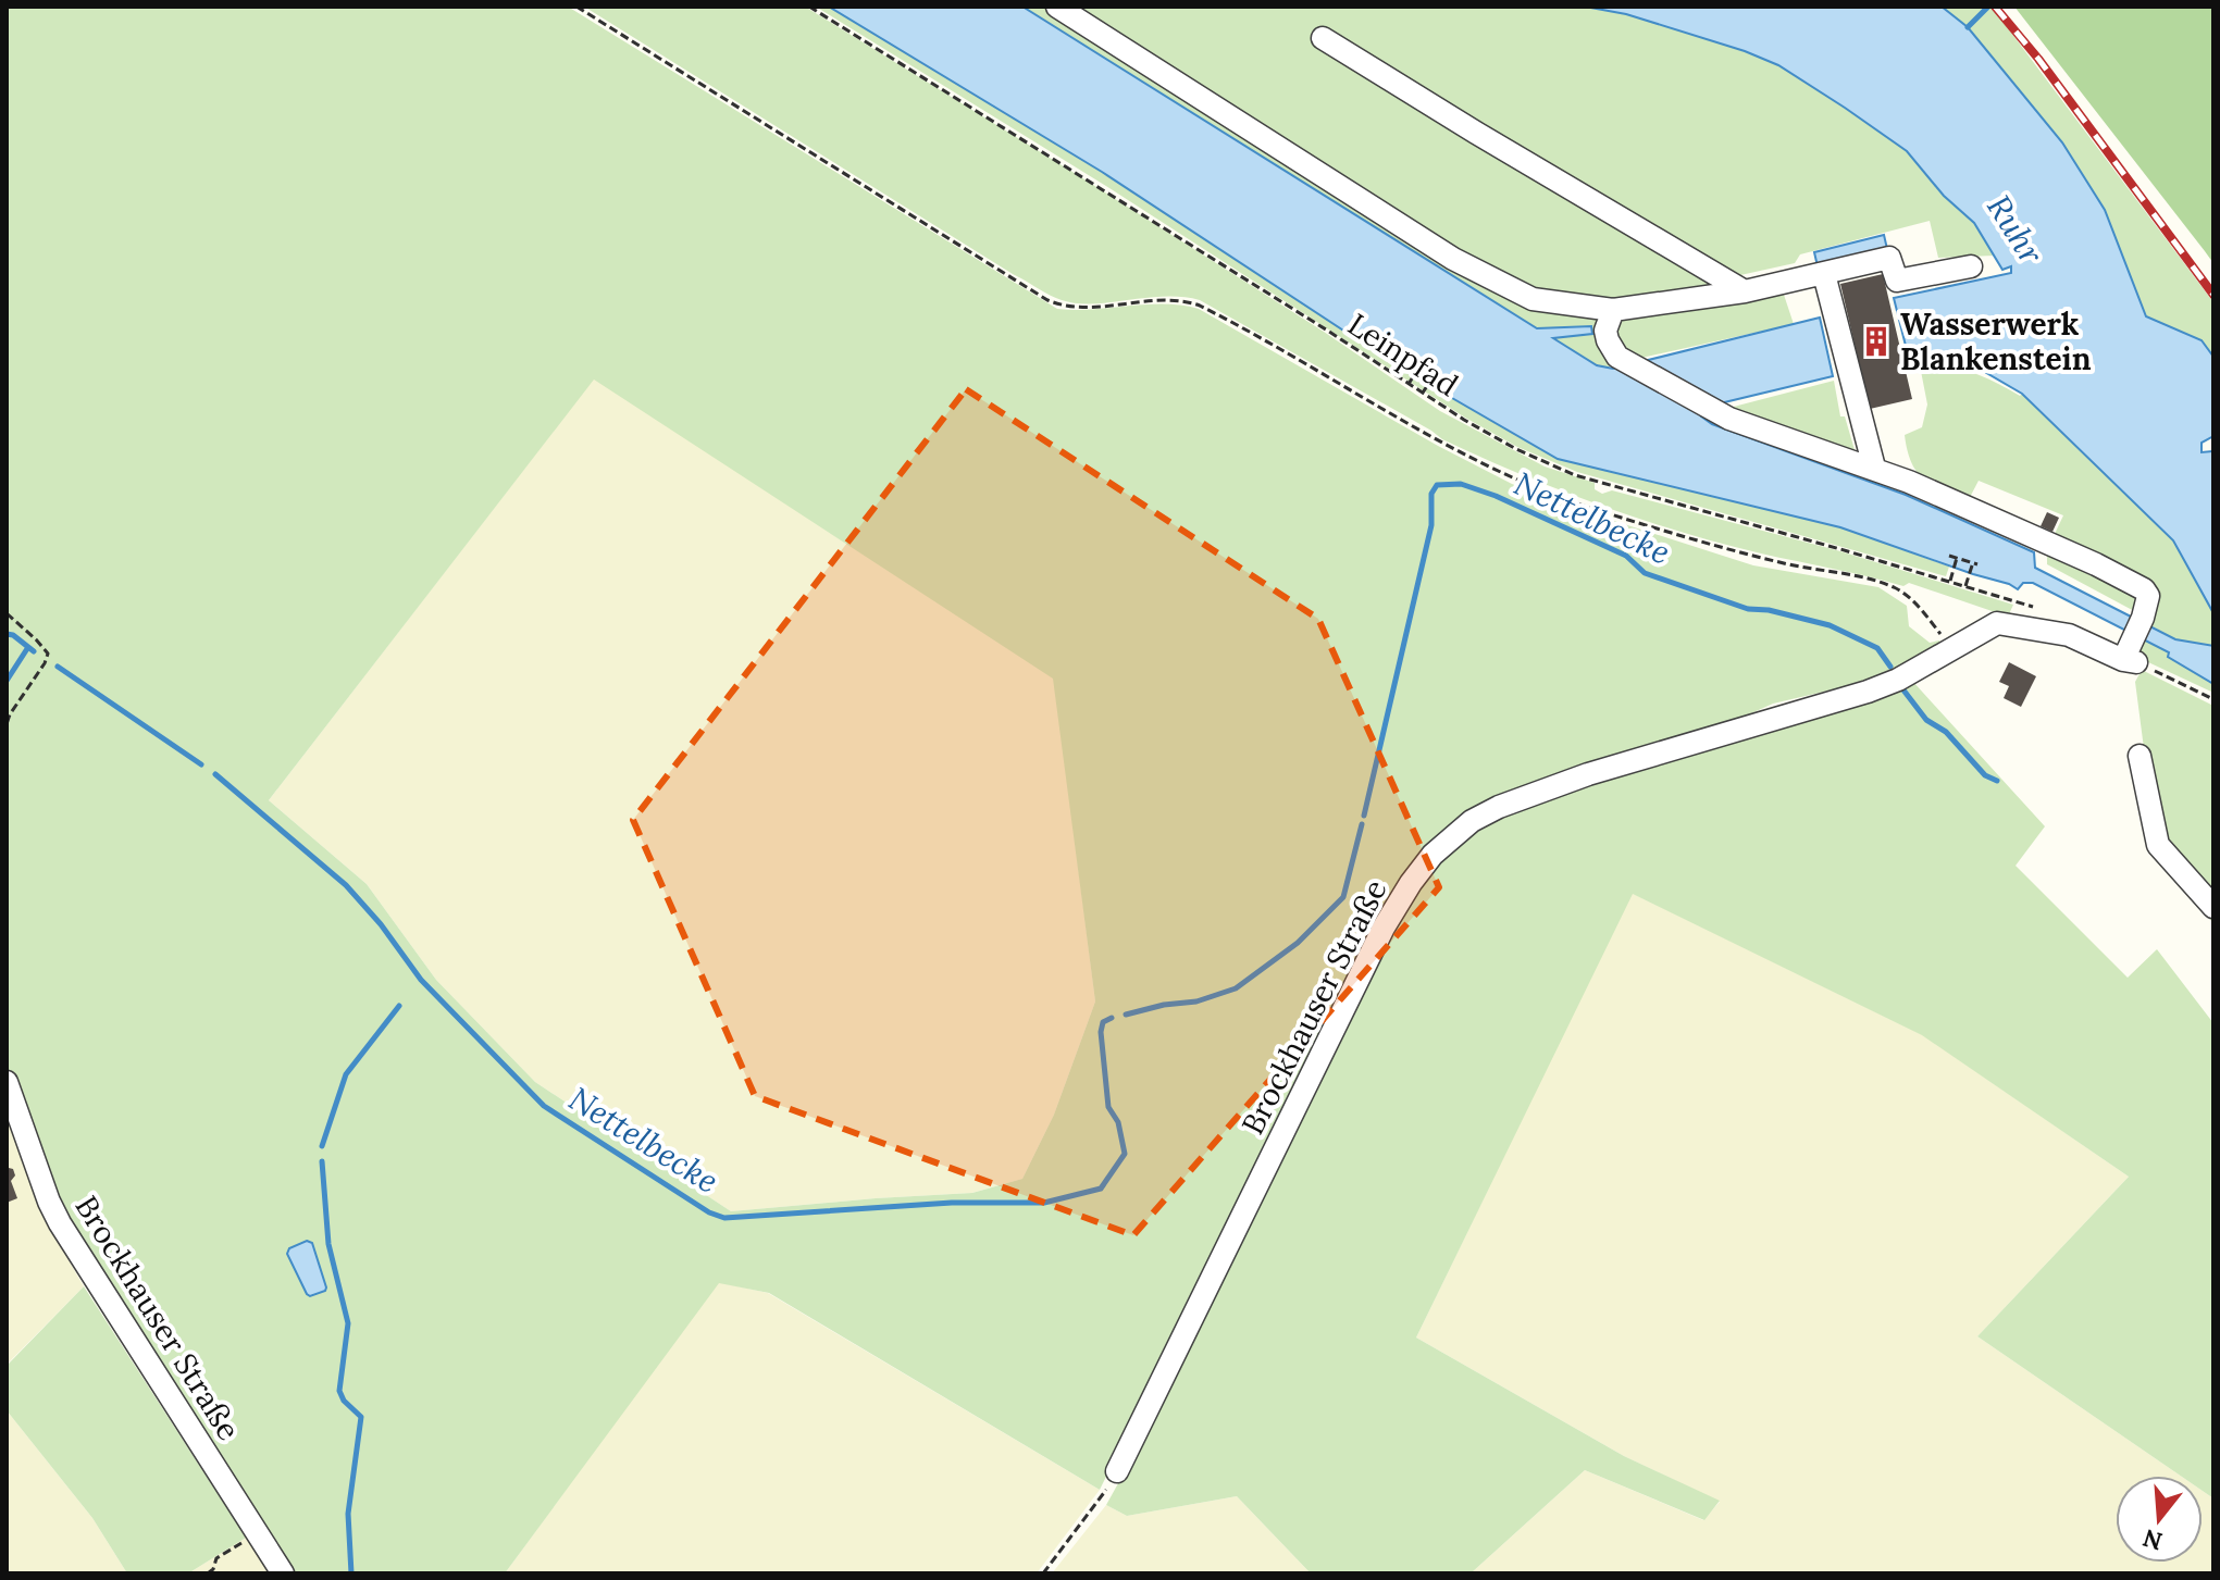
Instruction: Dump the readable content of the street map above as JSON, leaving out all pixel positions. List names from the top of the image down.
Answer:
{
  "streets": {
    "street": ["Brockhauser Straße"],
    "path": ["Leinpfad"]
  },
  "crossings": [
    ["Leinpfad", "Brockhauser Straße"]
  ],
  "water": ["Ruhr", "Nettelbecke"],
  "places": {
    "building": ["Wasserwerk Blankenstein"]
  },
  "north": "bottom"
}
